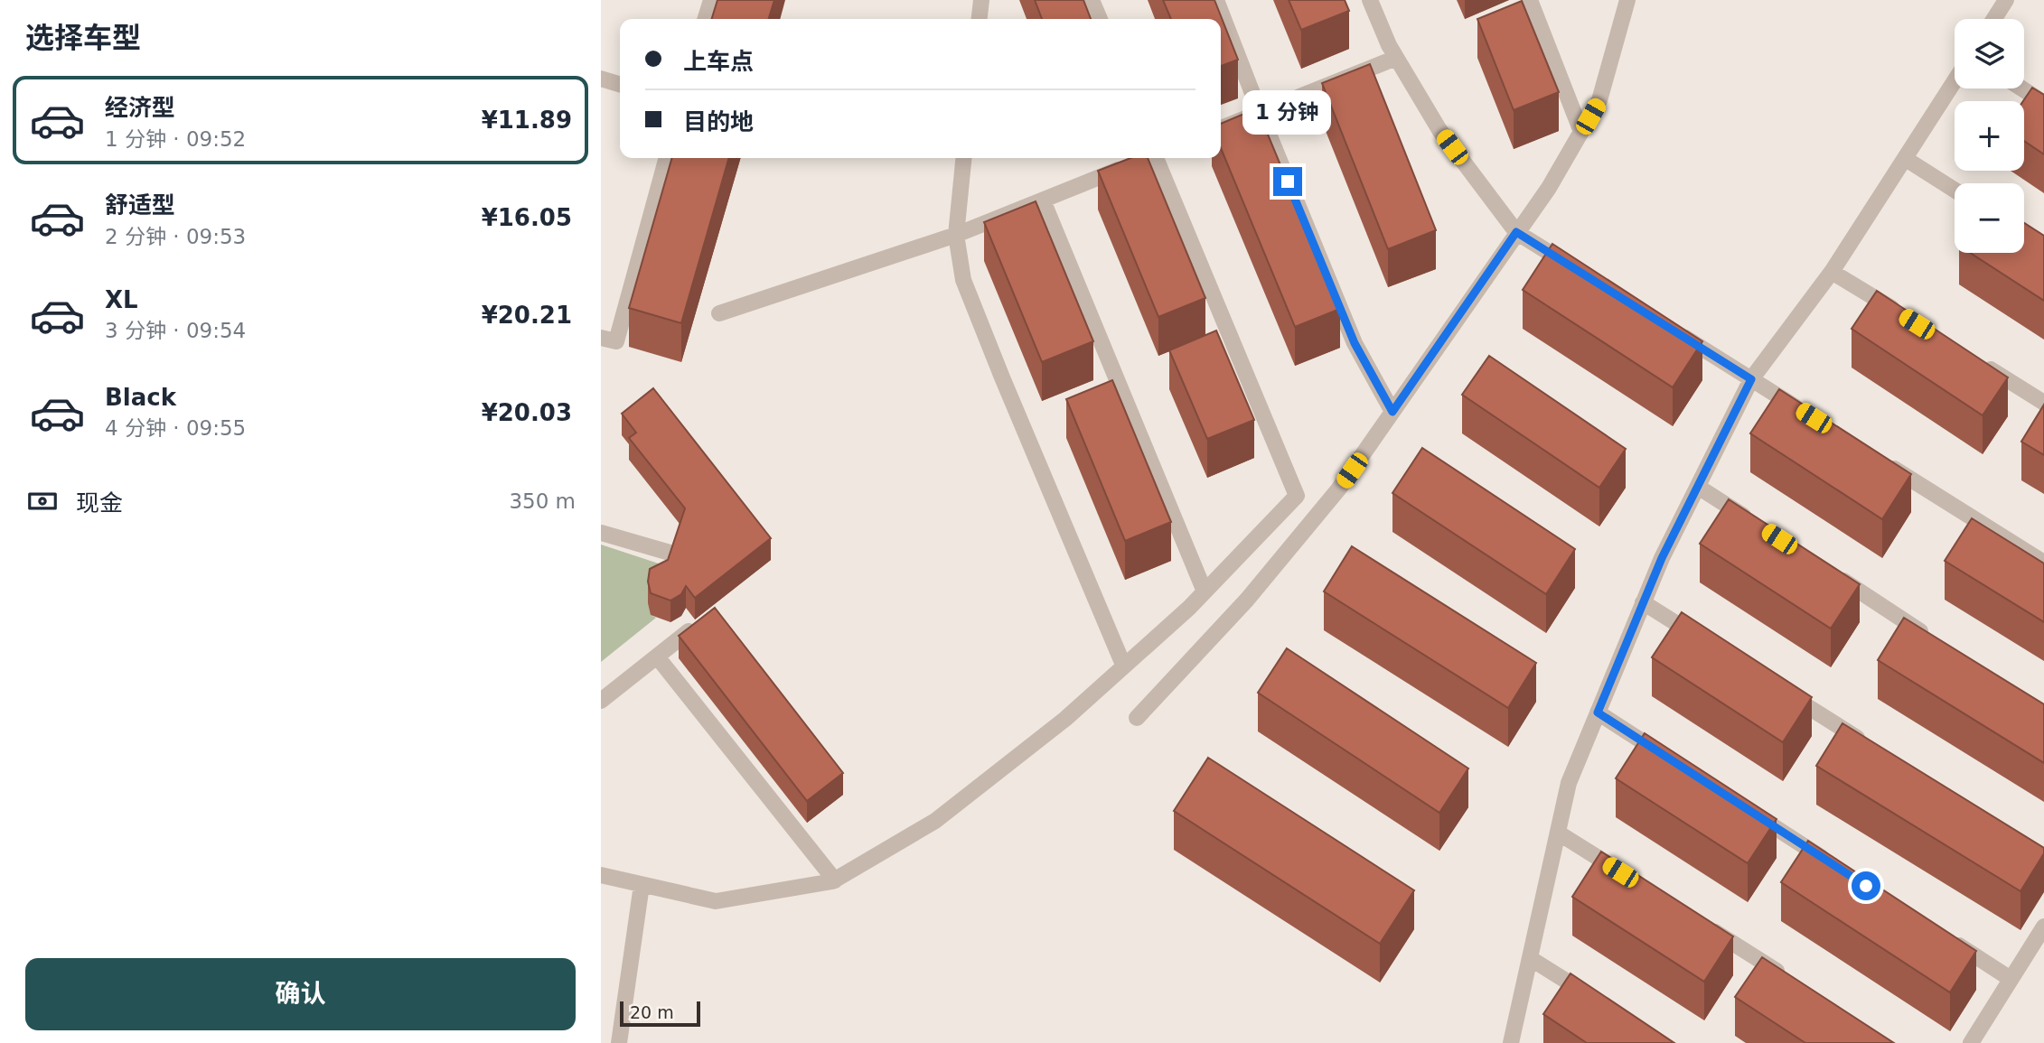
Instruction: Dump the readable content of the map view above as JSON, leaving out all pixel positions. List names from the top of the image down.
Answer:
{
  "scale_bar": "20 m",
  "page": {
    "heading": "选择车型",
    "map_buttons": ["+", "−"],
    "banner": ["上车点", "目的地"],
    "list": [
      {
        "name": "经济型",
        "note": "1 分钟 · 09:52",
        "value": "¥11.89"
      },
      {
        "name": "舒适型",
        "note": "2 分钟 · 09:53",
        "value": "¥16.05"
      },
      {
        "name": "XL",
        "note": "3 分钟 · 09:54",
        "value": "¥20.21"
      },
      {
        "name": "Black",
        "note": "4 分钟 · 09:55",
        "value": "¥20.03"
      }
    ],
    "bubble": "1 分钟",
    "pay": ["现金", "350 m"],
    "buttons": "确认",
    "scale": "20 m"
  }
}
